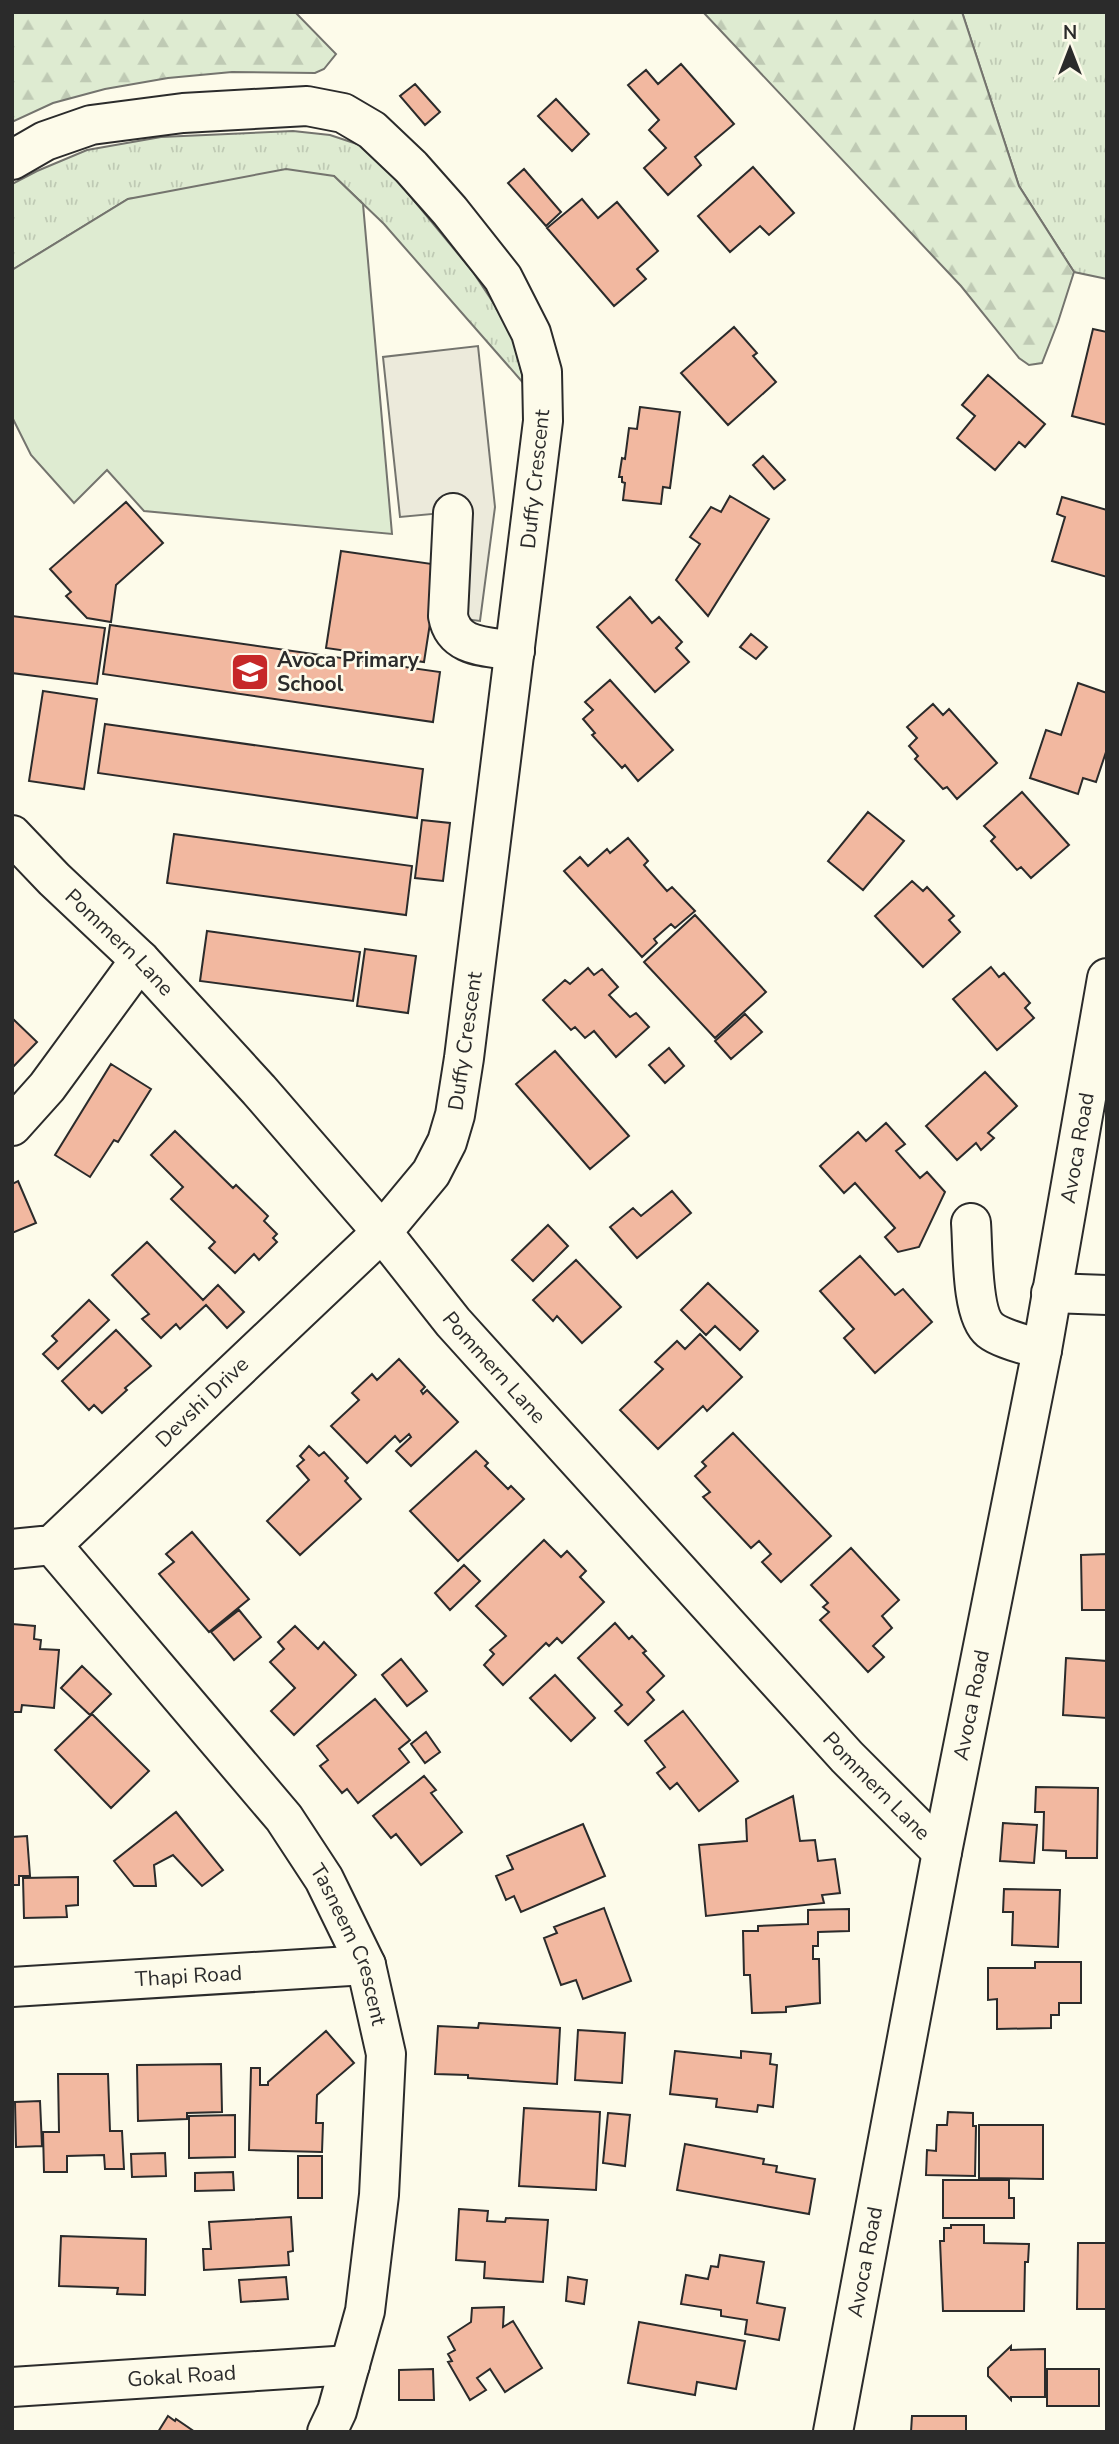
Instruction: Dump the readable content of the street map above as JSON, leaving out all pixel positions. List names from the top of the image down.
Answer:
{
  "streets": {
    "street": [
      "Duffy Crescent",
      "Pommern Lane",
      "Avoca Road",
      "Devshi Drive",
      "Tasneem Crescent",
      "Thapi Road",
      "Gokal Road"
    ]
  },
  "crossings": [
    ["Duffy Crescent", "Pommern Lane"],
    ["Duffy Crescent", "Devshi Drive"],
    ["Pommern Lane", "Avoca Road"],
    ["Pommern Lane", "Devshi Drive"],
    ["Devshi Drive", "Tasneem Crescent"],
    ["Tasneem Crescent", "Thapi Road"],
    ["Tasneem Crescent", "Gokal Road"]
  ],
  "places": {
    "school or university": ["Avoca Primary School"]
  },
  "north": "top"
}
